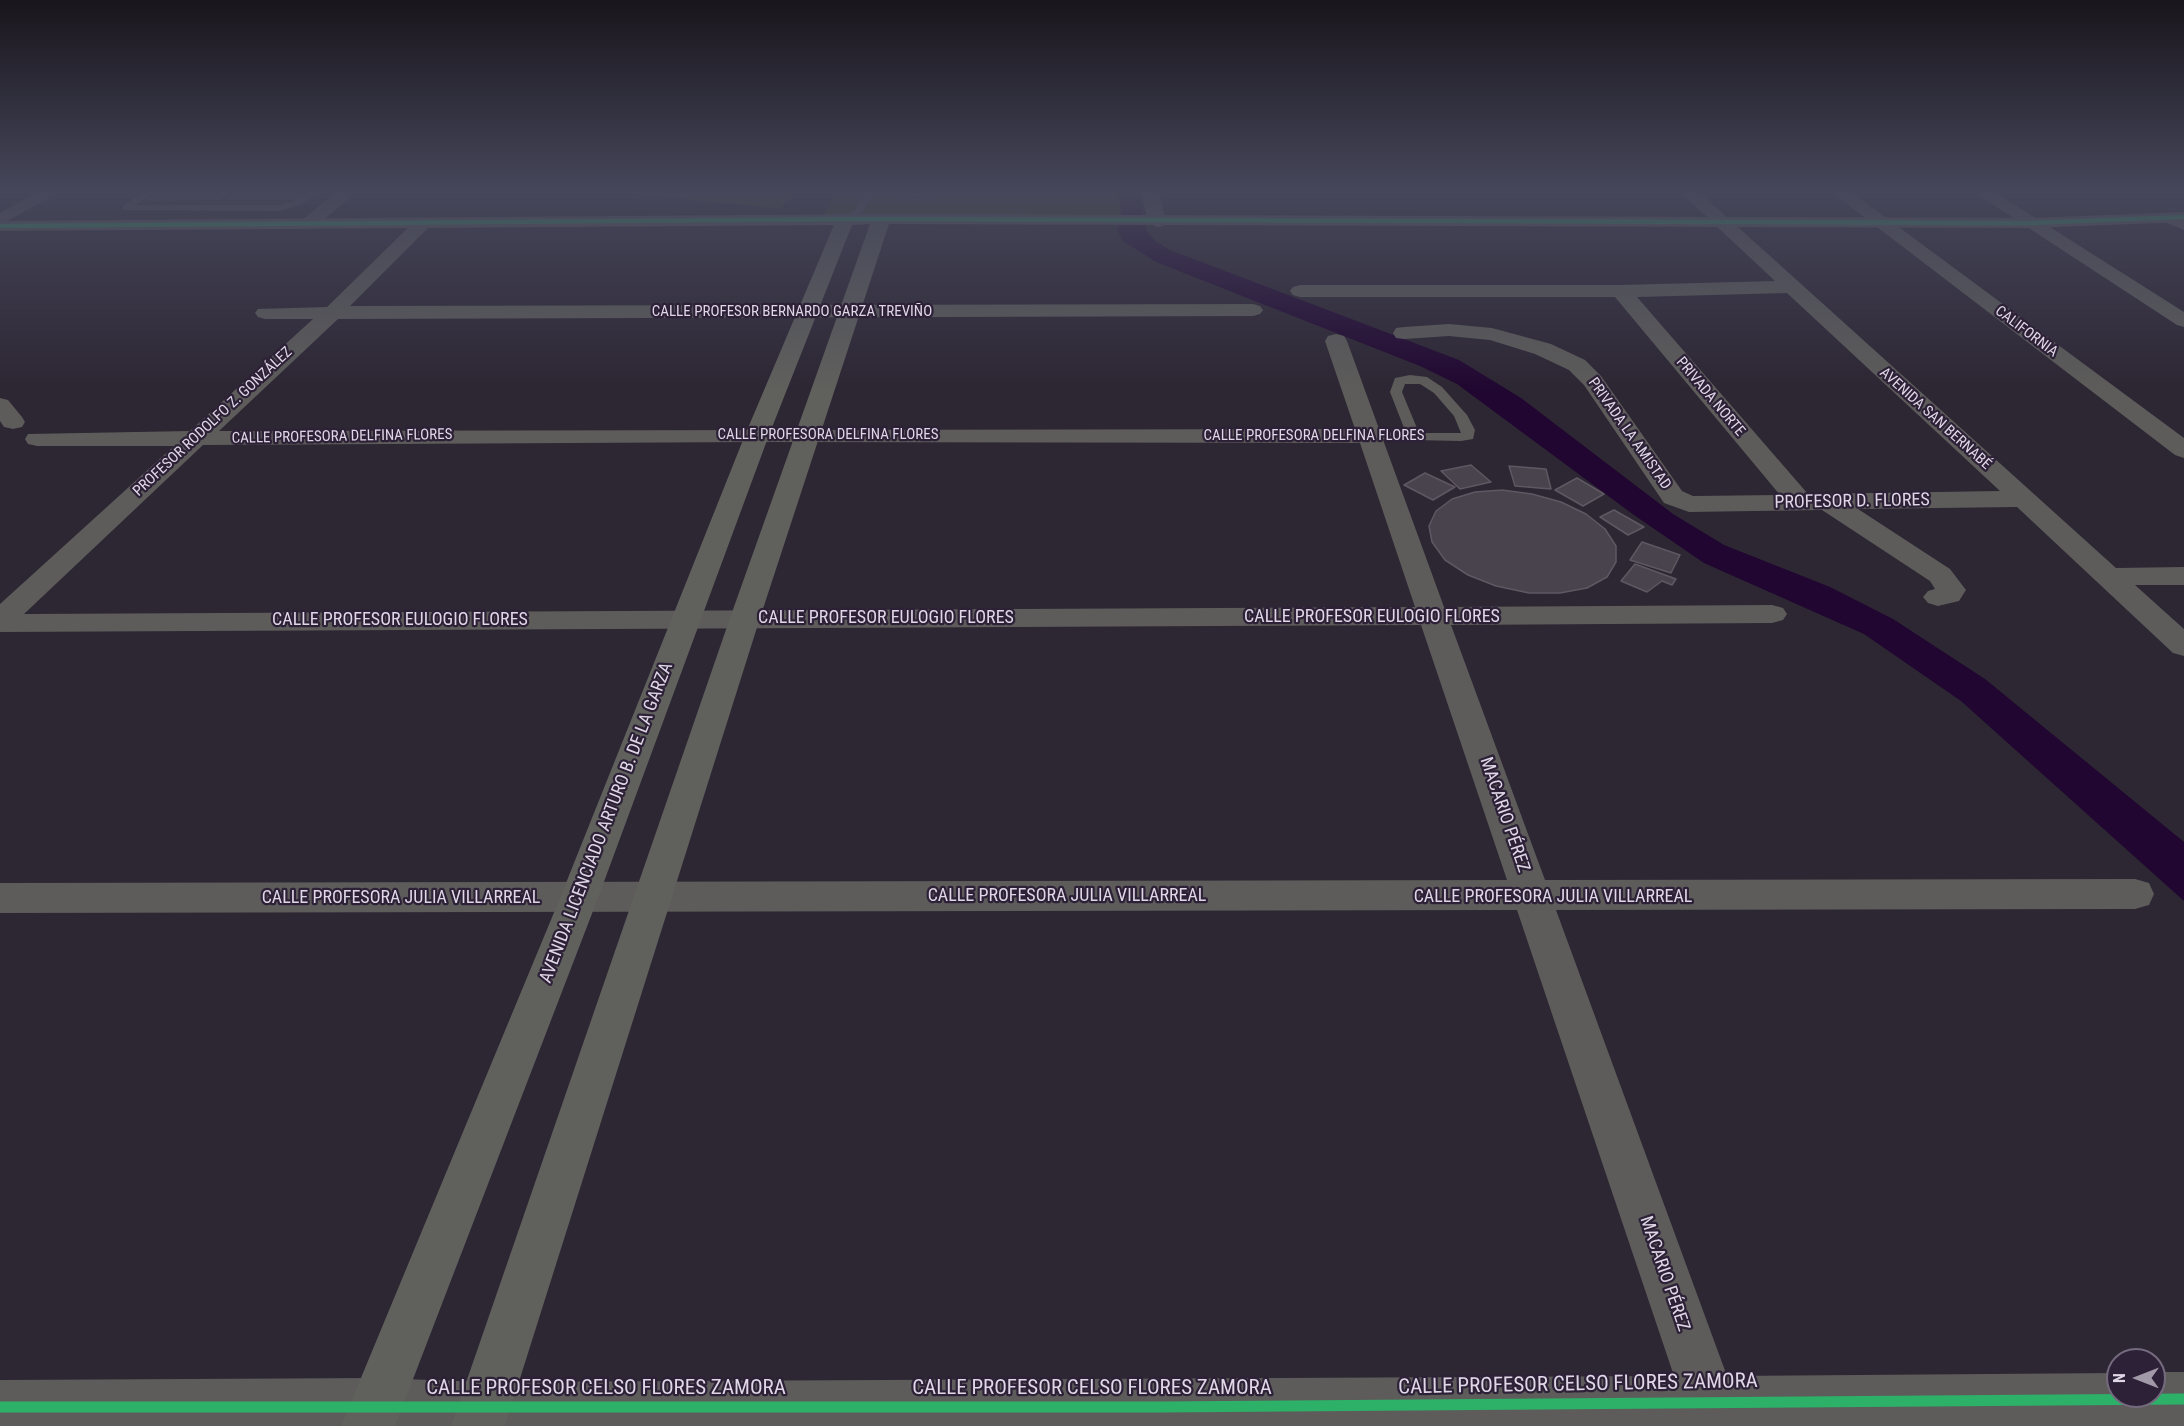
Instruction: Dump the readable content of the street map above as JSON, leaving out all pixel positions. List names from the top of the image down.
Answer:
{
  "streets": {
    "street": [
      "CALLE PROFESOR BERNARDO GARZA TREVIÑO",
      "CALIFORNIA",
      "PRIVADA NORTE",
      "AVENIDA SAN BERNABÉ",
      "PROFESOR RODOLFO Z. GONZÁLEZ",
      "PRIVADA LA AMISTAD",
      "CALLE PROFESORA DELFINA FLORES",
      "PROFESOR D. FLORES",
      "CALLE PROFESOR EULOGIO FLORES",
      "MACARIO PÉREZ",
      "AVENIDA LICENCIADO ARTURO B. DE LA GARZA",
      "CALLE PROFESORA JULIA VILLARREAL",
      "CALLE PROFESOR CELSO FLORES ZAMORA"
    ]
  },
  "crossings": [
    ["CALLE PROFESOR BERNARDO GARZA TREVIÑO", "PROFESOR RODOLFO Z. GONZÁLEZ"],
    ["CALLE PROFESOR BERNARDO GARZA TREVIÑO", "AVENIDA LICENCIADO ARTURO B. DE LA GARZA"],
    ["PRIVADA NORTE", "PROFESOR D. FLORES"],
    ["AVENIDA SAN BERNABÉ", "PROFESOR D. FLORES"],
    ["PROFESOR RODOLFO Z. GONZÁLEZ", "CALLE PROFESORA DELFINA FLORES"],
    ["PROFESOR RODOLFO Z. GONZÁLEZ", "CALLE PROFESOR EULOGIO FLORES"],
    ["PRIVADA LA AMISTAD", "PROFESOR D. FLORES"],
    ["CALLE PROFESORA DELFINA FLORES", "MACARIO PÉREZ"],
    ["CALLE PROFESORA DELFINA FLORES", "AVENIDA LICENCIADO ARTURO B. DE LA GARZA"],
    ["CALLE PROFESOR EULOGIO FLORES", "MACARIO PÉREZ"],
    ["CALLE PROFESOR EULOGIO FLORES", "AVENIDA LICENCIADO ARTURO B. DE LA GARZA"],
    ["MACARIO PÉREZ", "CALLE PROFESORA JULIA VILLARREAL"],
    ["MACARIO PÉREZ", "CALLE PROFESOR CELSO FLORES ZAMORA"],
    ["AVENIDA LICENCIADO ARTURO B. DE LA GARZA", "CALLE PROFESORA JULIA VILLARREAL"],
    ["AVENIDA LICENCIADO ARTURO B. DE LA GARZA", "CALLE PROFESOR CELSO FLORES ZAMORA"]
  ],
  "north": "left"
}
